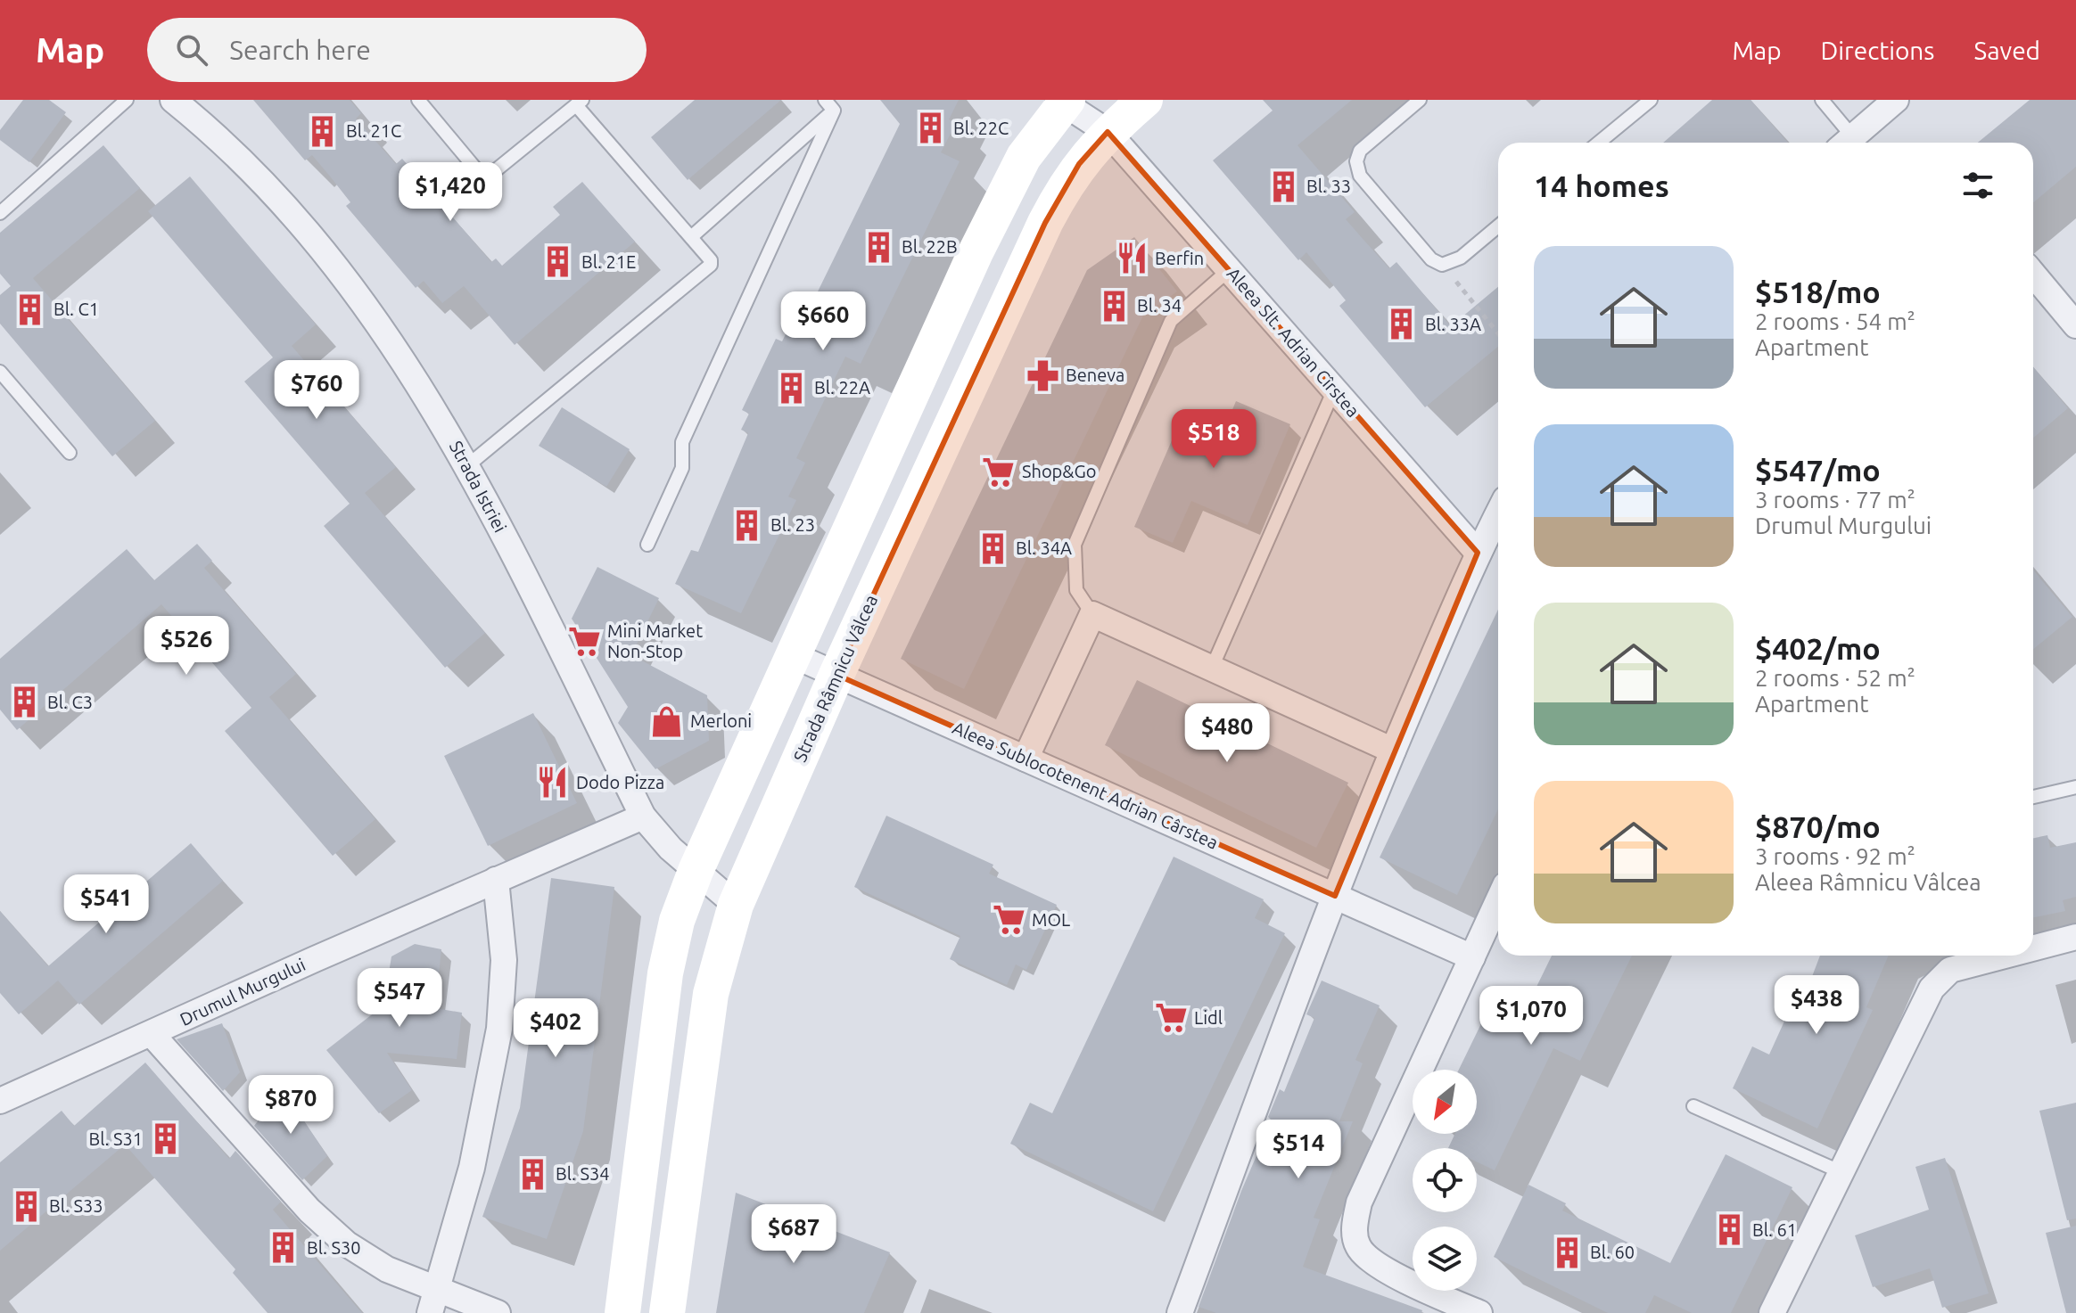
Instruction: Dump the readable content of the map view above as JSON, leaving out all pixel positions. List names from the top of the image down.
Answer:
{
  "streets": {
    "street": [
      "Aleea Slt. Adrian Cîrstea",
      "Strada Istriei",
      "Strada Râmnicu Vâlcea",
      "Aleea Sublocotenent Adrian Cârstea",
      "Drumul Murgului"
    ]
  },
  "crossings": [
    ["Aleea Slt. Adrian Cîrstea", "Strada Râmnicu Vâlcea"],
    ["Strada Istriei", "Strada Râmnicu Vâlcea"],
    ["Strada Istriei", "Drumul Murgului"],
    ["Strada Râmnicu Vâlcea", "Aleea Sublocotenent Adrian Cârstea"]
  ],
  "places": {
    "building": [
      "Bl. 22C",
      "Bl. 21C",
      "Bl. 33",
      "Bl. 22B",
      "Bl. 21E",
      "Bl. 34",
      "Bl. C1",
      "Bl. 33A",
      "Bl. 22A",
      "Bl. 23",
      "Bl. 34A",
      "Bl. C3",
      "Bl. S31",
      "Bl. S34",
      "Bl. S33",
      "Bl. 61",
      "Bl. S30",
      "Bl. 60"
    ],
    "restaurant": ["Berfin", "Dodo Pizza"],
    "pharmacy": ["Beneva"],
    "supermarket": [
      "Shop&Go",
      "Mini Market Non-Stop",
      "MOL",
      "Lidl"
    ],
    "shop": ["Merloni"]
  },
  "north": "bottom left",
  "page": {
    "header": "Map",
    "search": "Search here",
    "nav": ["Map", "Directions", "Saved"],
    "heading": "14 homes",
    "price": [
      "$1,420",
      "$660",
      "$760",
      "$518",
      "$526",
      "$480",
      "$541",
      "$547",
      "$438",
      "$1,070",
      "$402",
      "$870",
      "$514",
      "$687"
    ],
    "list": [
      {
        "name": "$518/mo",
        "note": "2 rooms · 54 m² · Apartment"
      },
      {
        "name": "$547/mo",
        "note": "3 rooms · 77 m² · Drumul Murgului"
      },
      {
        "name": "$402/mo",
        "note": "2 rooms · 52 m² · Apartment"
      },
      {
        "name": "$870/mo",
        "note": "3 rooms · 92 m² · Aleea Râmnicu Vâlcea"
      }
    ]
  }
}
